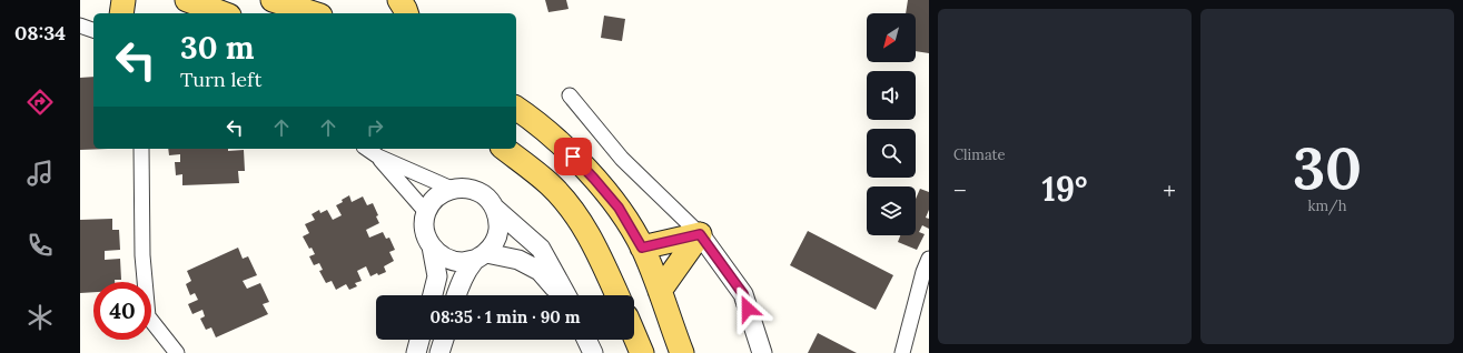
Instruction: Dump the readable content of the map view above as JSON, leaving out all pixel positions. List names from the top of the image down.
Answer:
{
  "north": "bottom left",
  "page": {
    "tabs": "08:34",
    "tile": [
      "Climate",
      ["30", "km/h"]
    ],
    "turn": ["30 m", "Turn left"],
    "heat": ["−", "19°", "+"],
    "limit": "40",
    "trip": "08:35 · 1 min · 90 m"
  }
}
